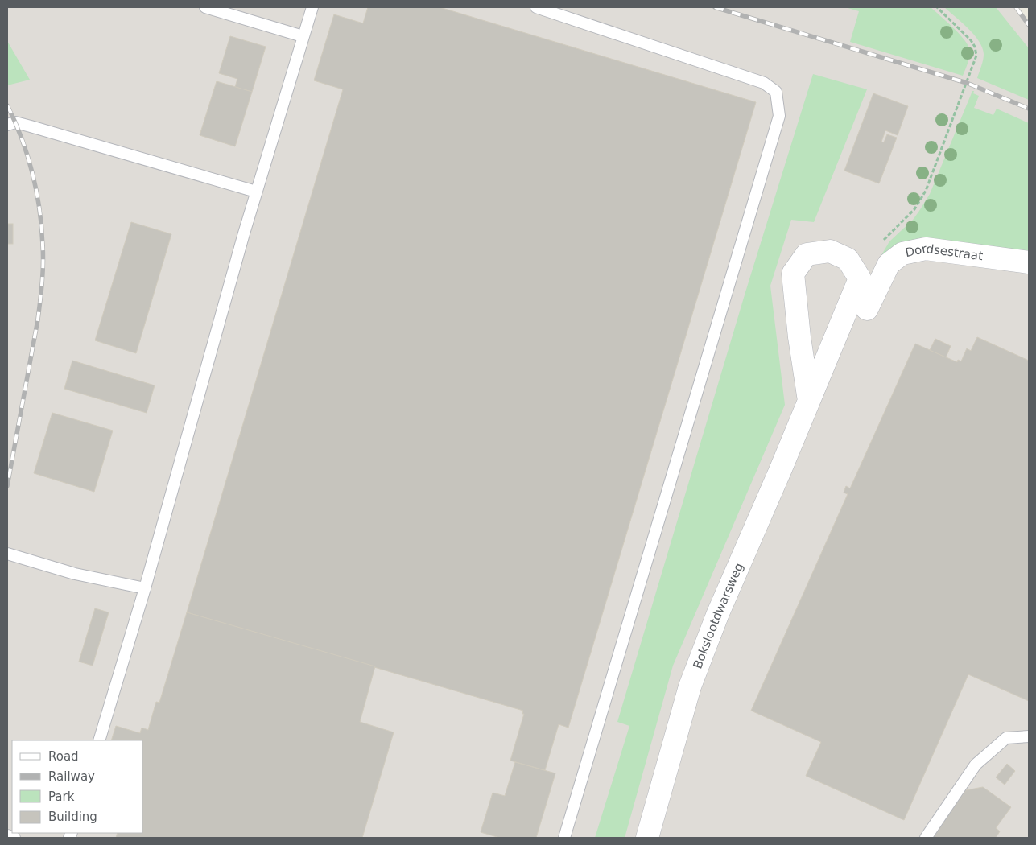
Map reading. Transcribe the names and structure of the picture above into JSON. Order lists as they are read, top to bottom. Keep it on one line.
{"streets":{"street":["Dordsestraat","Bokslootdwarsweg"]},"legend":["Road","Railway","Park","Building"]}
